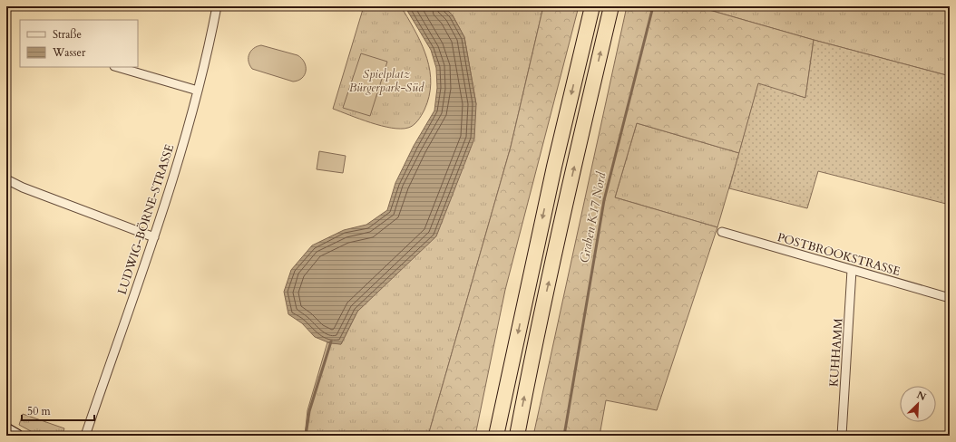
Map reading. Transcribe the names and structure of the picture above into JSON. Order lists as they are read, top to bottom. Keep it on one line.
{"streets":{"street":["LUDWIG-BÖRNE-STRASSE","POSTBROOKSTRASSE","KUHHAMM"]},"crossings":[["POSTBROOKSTRASSE","KUHHAMM"]],"water":["Graben K17 Nord"],"parks":["Spielplatz Bürgerpark-Süd"],"legend":["Straße","Wasser"],"scale_bar":"50 m","north":"top right"}
